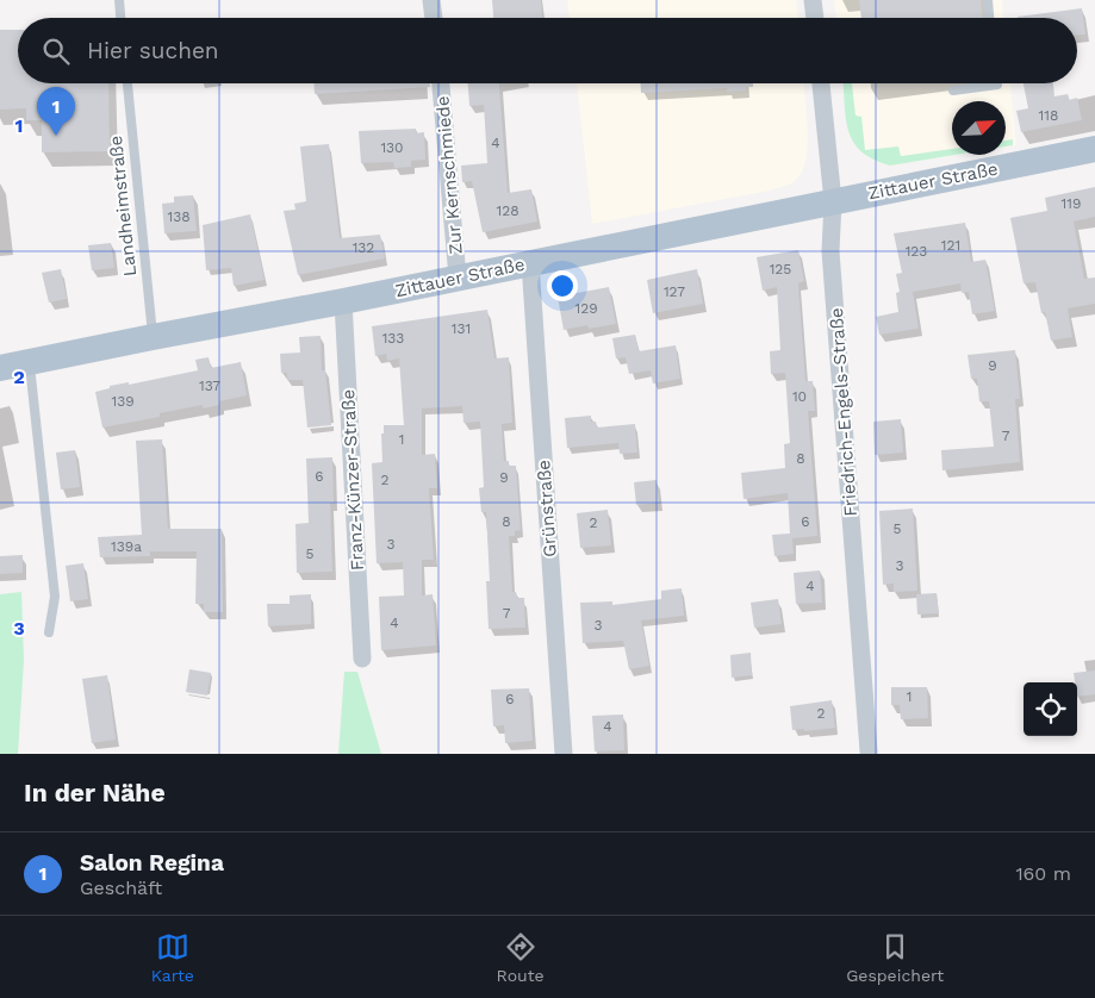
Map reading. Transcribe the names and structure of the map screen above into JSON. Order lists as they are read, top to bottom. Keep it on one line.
{"streets":{"main road":["Zittauer Straße"],"street":["Zur Kernschmiede","Friedrich-Engels-Straße","Franz-Künzer-Straße","Grünstraße"],"lane":["Landheimstraße"]},"crossings":[["Zur Kernschmiede","Zittauer Straße"],["Zittauer Straße","Landheimstraße"],["Zittauer Straße","Friedrich-Engels-Straße"],["Zittauer Straße","Franz-Künzer-Straße"],["Zittauer Straße","Grünstraße"]],"house_numbers":["118","4","130","119","128","138","121","132","123","125","127","129","131","133","9","137","10","139","7","1","8","6","9","2","8","6","2","5","3","139a","5","3","4","7","4","3","1","6","2","4"],"north":"top right","page":{"search":"Hier suchen","pins":"1","heading":"In der Nähe","list":[{"mark":"1","name":"Salon Regina","note":"Geschäft","value":"160 m"}],"nav":["Karte","Route","Gespeichert"]},"grid":{"rows":["1","2","3"]}}
